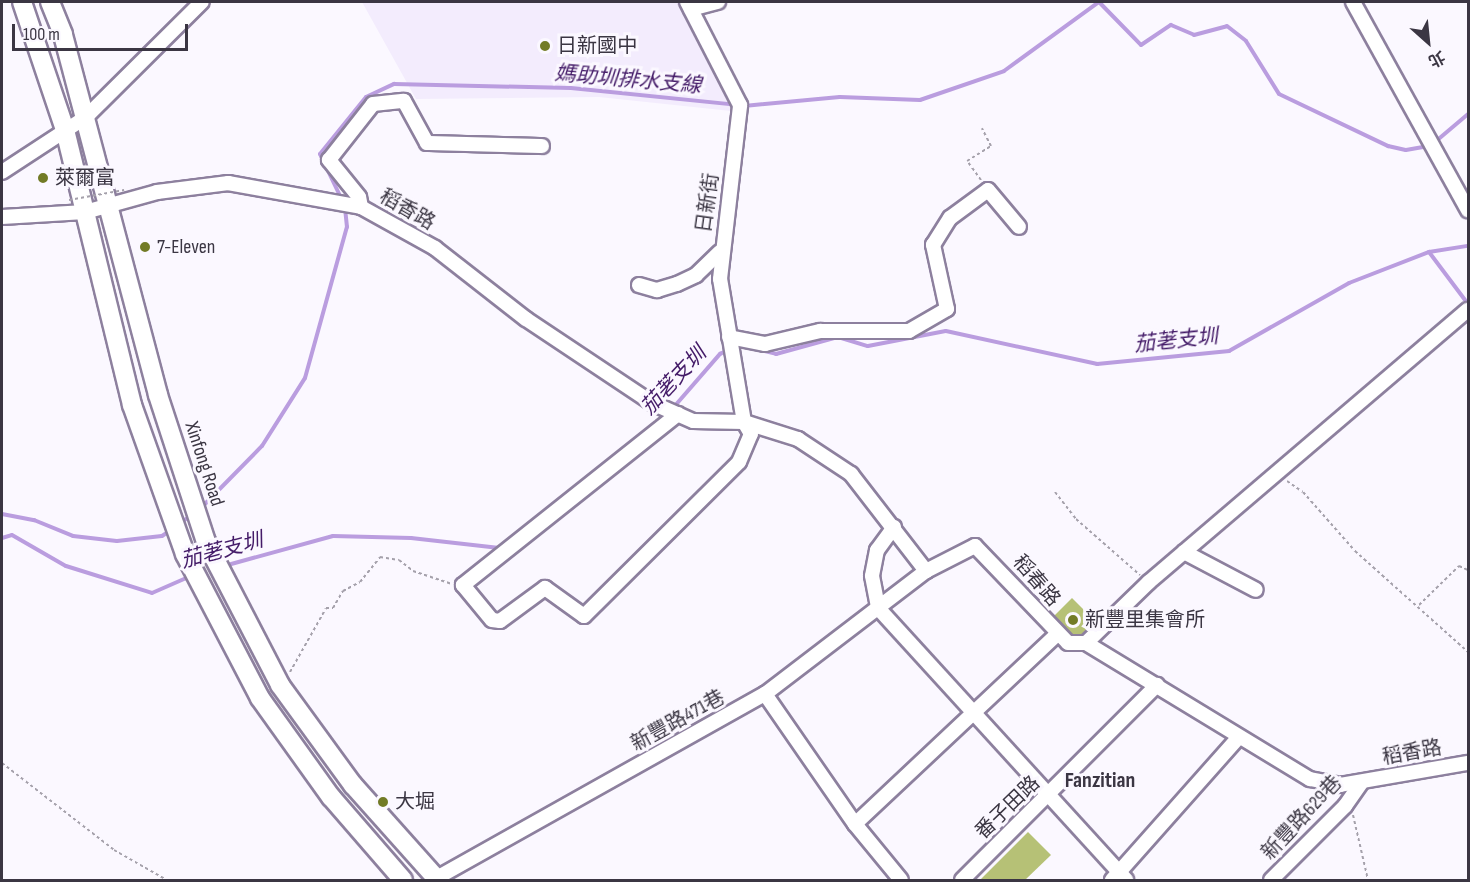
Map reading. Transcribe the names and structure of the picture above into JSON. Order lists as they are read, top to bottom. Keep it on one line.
{"streets":{"main road":["Xinfong Road"],"street":["日新街","稻香路","稻春路","新豐路471巷","番子田路","新豐路629巷"]},"crossings":[["日新街","稻香路"],["稻香路","Xinfong Road"],["稻香路","稻春路"],["稻香路","新豐路629巷"],["Xinfong Road","新豐路471巷"],["稻春路","新豐路471巷"],["稻春路","番子田路"],["稻春路","新豐路629巷"]],"districts":["Fanzitian"],"water":["媽助圳排水支線","茄荖支圳"],"places":["日新國中","萊爾富","7-Eleven","新豐里集會所","大堀"],"scale_bar":"100 m","north":"bottom right"}
